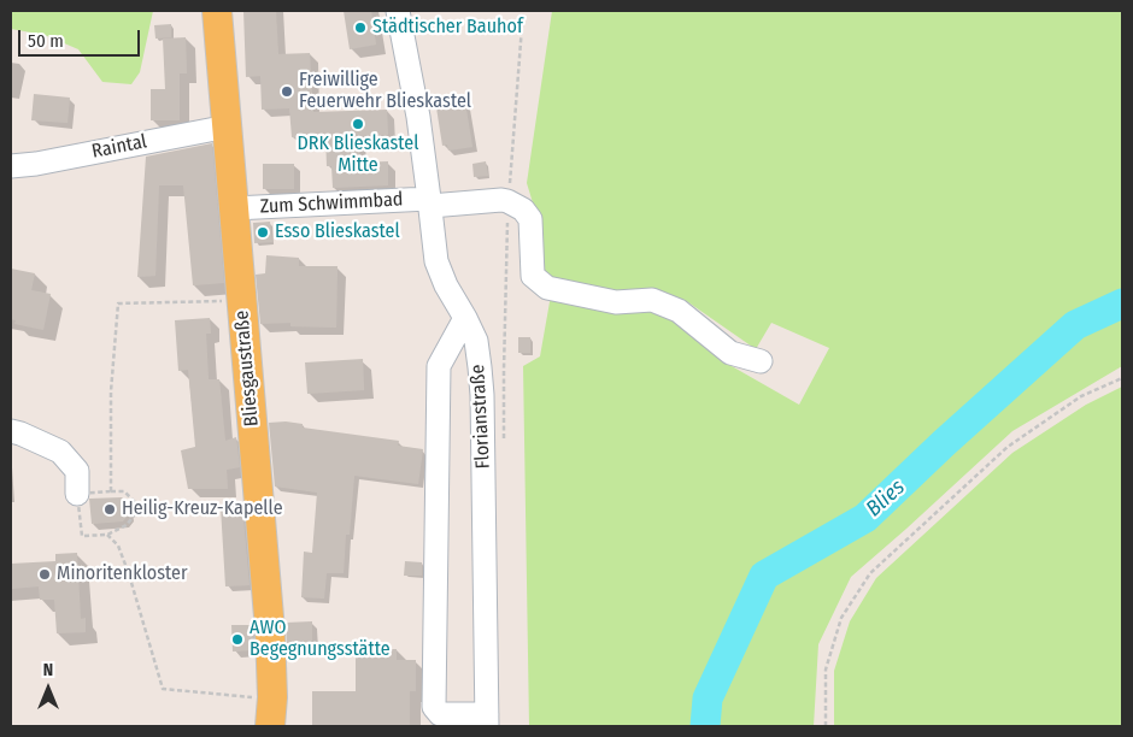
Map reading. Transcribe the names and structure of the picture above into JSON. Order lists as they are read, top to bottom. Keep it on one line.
{"streets":{"main road":["Bliesgaustraße"],"street":["Raintal","Zum Schwimmbad","Florianstraße"]},"crossings":[["Raintal","Bliesgaustraße"],["Zum Schwimmbad","Bliesgaustraße"],["Zum Schwimmbad","Florianstraße"]],"water":["Blies"],"places":["Städtischer Bauhof","Freiwillige Feuerwehr Blieskastel","DRK Blieskastel Mitte","Esso Blieskastel","Heilig-Kreuz-Kapelle","Minoritenkloster","AWO Begegnungsstätte"],"scale_bar":"50 m","north":"top"}
